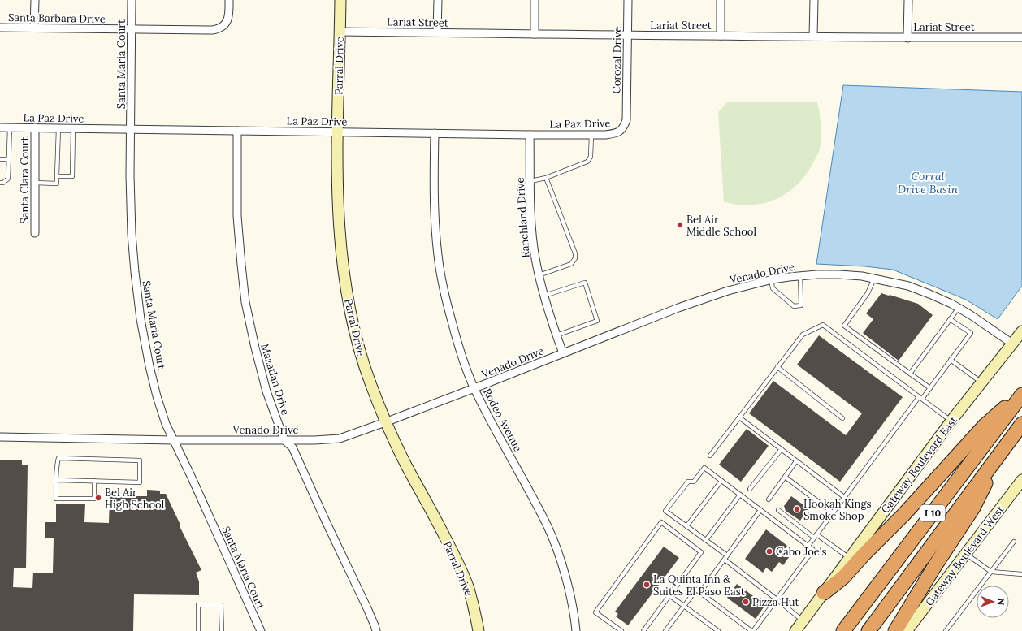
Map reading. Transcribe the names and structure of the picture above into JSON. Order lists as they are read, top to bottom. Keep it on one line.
{"streets":{"highway":["I 10"],"street":["Santa Barbara Drive","Lariat Street","Corozal Drive","Santa Maria Court","Parral Drive","La Paz Drive","Santa Clara Court","Ranchland Drive","Venado Drive","Mazatlan Drive","Rodeo Avenue","Gateway Boulevard East","Gateway Boulevard West"]},"crossings":[["Santa Barbara Drive","Santa Maria Court"],["Lariat Street","Corozal Drive"],["Lariat Street","Parral Drive"],["Corozal Drive","La Paz Drive"],["Santa Maria Court","La Paz Drive"],["Santa Maria Court","Venado Drive"],["Parral Drive","La Paz Drive"],["Parral Drive","Venado Drive"],["La Paz Drive","Santa Clara Court"],["La Paz Drive","Ranchland Drive"],["La Paz Drive","Mazatlan Drive"],["La Paz Drive","Rodeo Avenue"],["Ranchland Drive","Venado Drive"],["Venado Drive","Mazatlan Drive"],["Venado Drive","Rodeo Avenue"],["Venado Drive","Gateway Boulevard East"]],"water":["Corral Drive Basin"],"places":["Bel Air Middle School","Bel Air High School","Hookah Kings Smoke Shop","Cabo Joe's","La Quinta Inn & Suites El Paso East","Pizza Hut"],"north":"right"}
